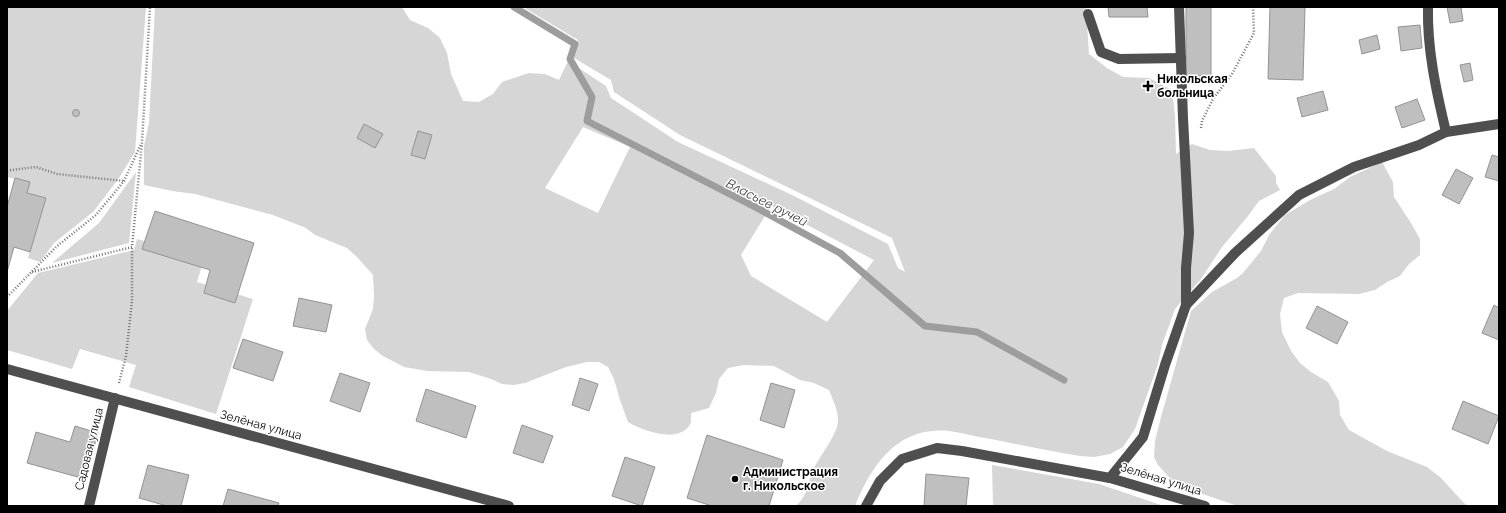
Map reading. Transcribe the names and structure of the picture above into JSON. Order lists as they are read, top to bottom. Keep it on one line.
{"streets":{"street":["Зелёная улица","Садовая улица"]},"crossings":[["Зелёная улица","Садовая улица"]],"water":["Власьев ручей"],"places":{"health":["Никольская больница"],"other":["Администрация г. Никольское"]}}
